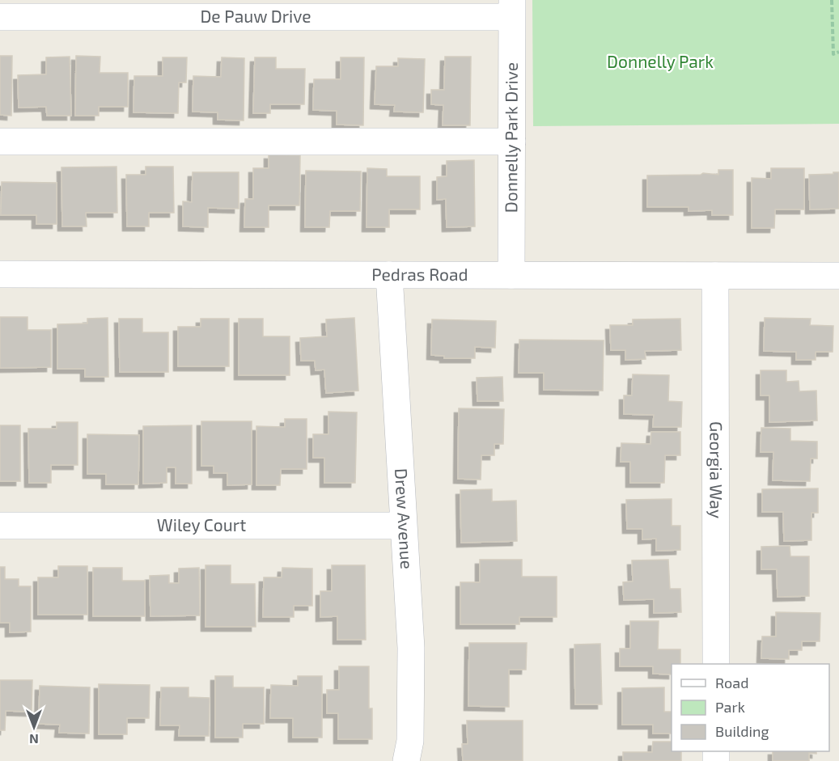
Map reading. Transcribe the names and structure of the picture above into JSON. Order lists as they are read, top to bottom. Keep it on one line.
{"streets":{"street":["De Pauw Drive","Donnelly Park Drive","Pedras Road","Georgia Way","Drew Avenue","Wiley Court"]},"crossings":[["De Pauw Drive","Donnelly Park Drive"],["Donnelly Park Drive","Pedras Road"],["Pedras Road","Georgia Way"],["Pedras Road","Drew Avenue"],["Drew Avenue","Wiley Court"]],"parks":["Donnelly Park"],"legend":["Road","Park","Building"],"north":"bottom"}
